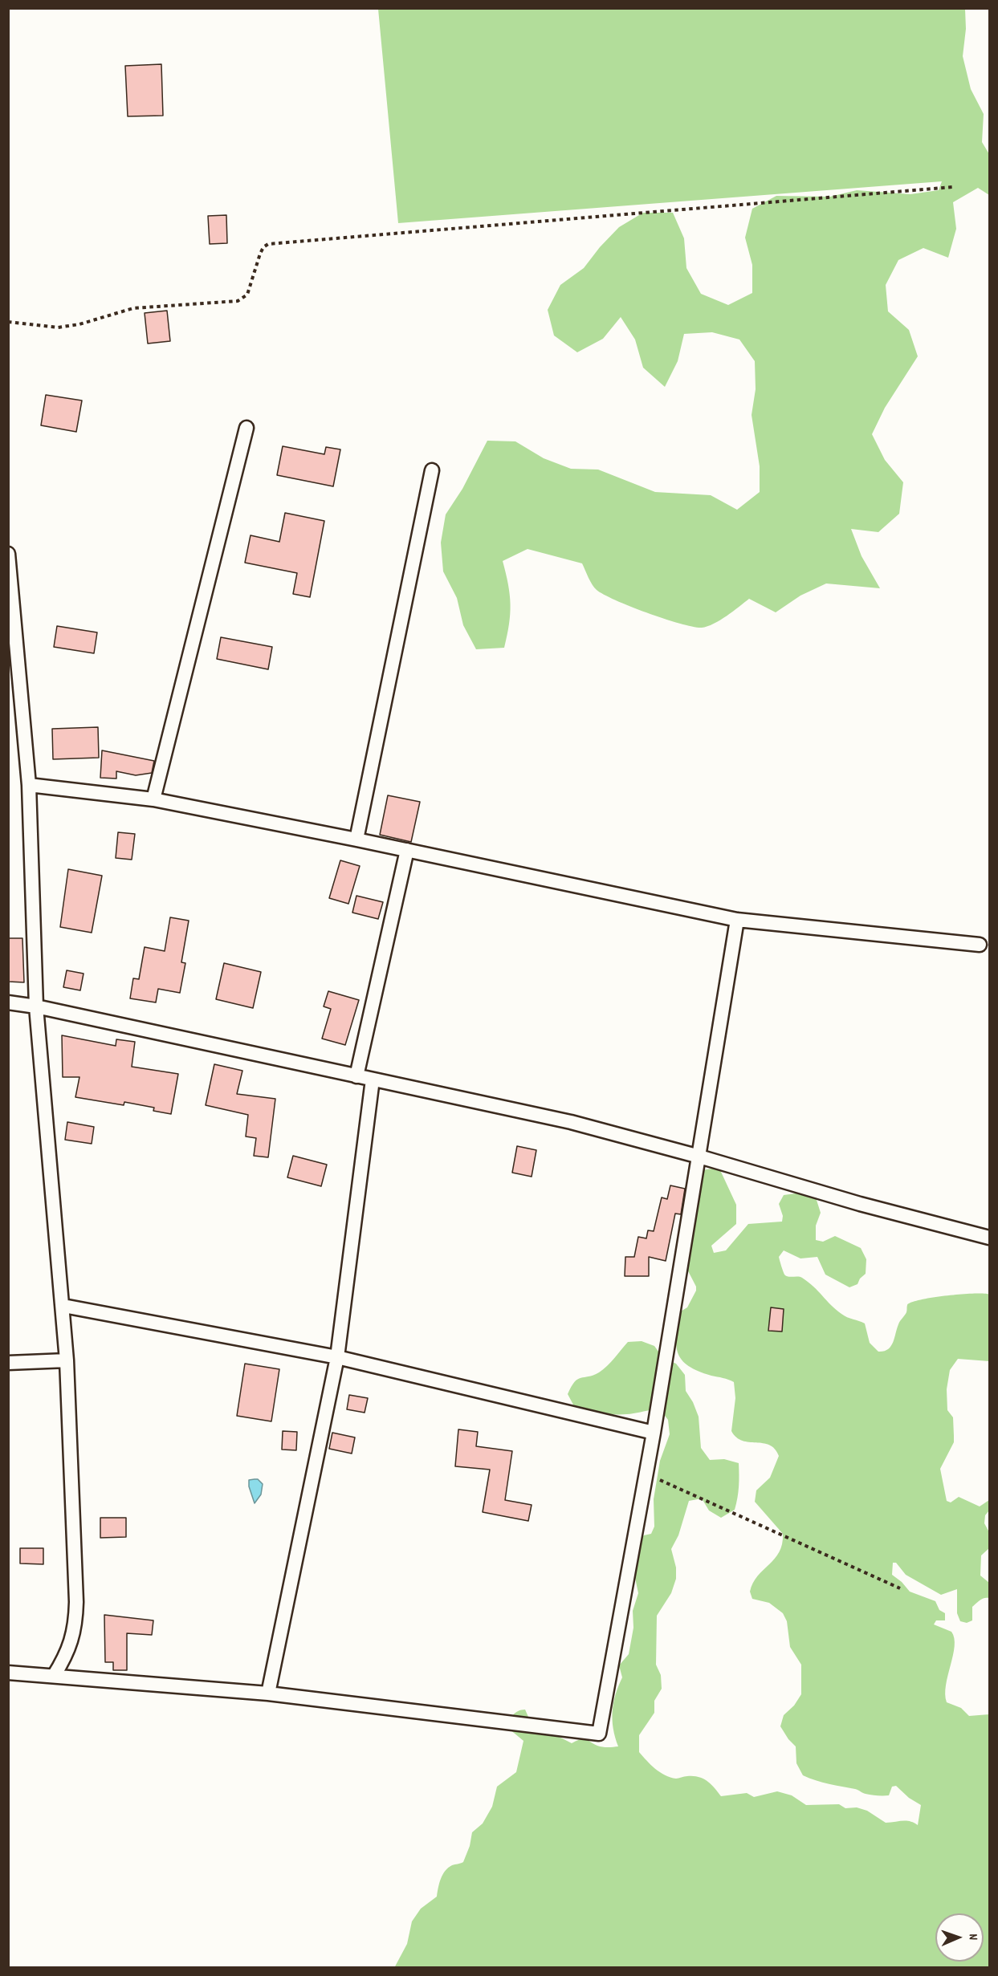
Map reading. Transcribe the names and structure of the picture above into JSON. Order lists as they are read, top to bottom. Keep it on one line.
{"north":"right"}
